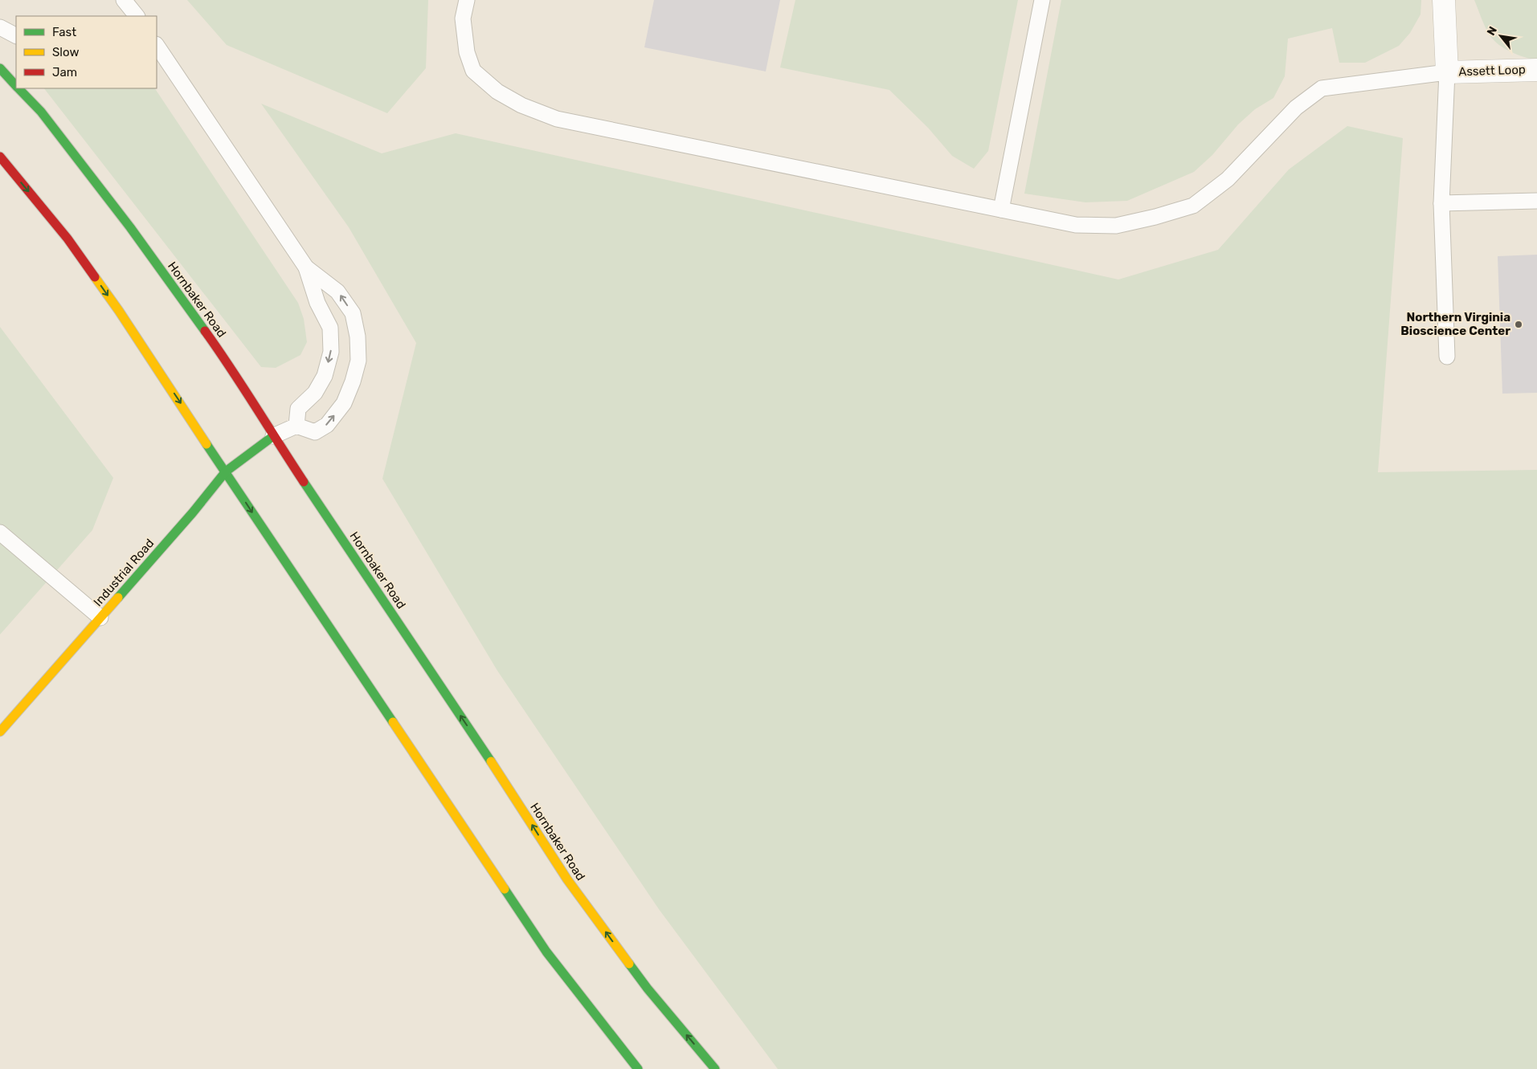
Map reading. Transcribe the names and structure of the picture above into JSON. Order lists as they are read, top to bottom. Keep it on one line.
{"streets":{"main road":["Hornbaker Road","Industrial Road"],"street":["Assett Loop"]},"crossings":[["Hornbaker Road","Industrial Road"]],"places":["Northern Virginia Bioscience Center"],"legend":["Fast","Slow","Jam"],"north":"top left"}
